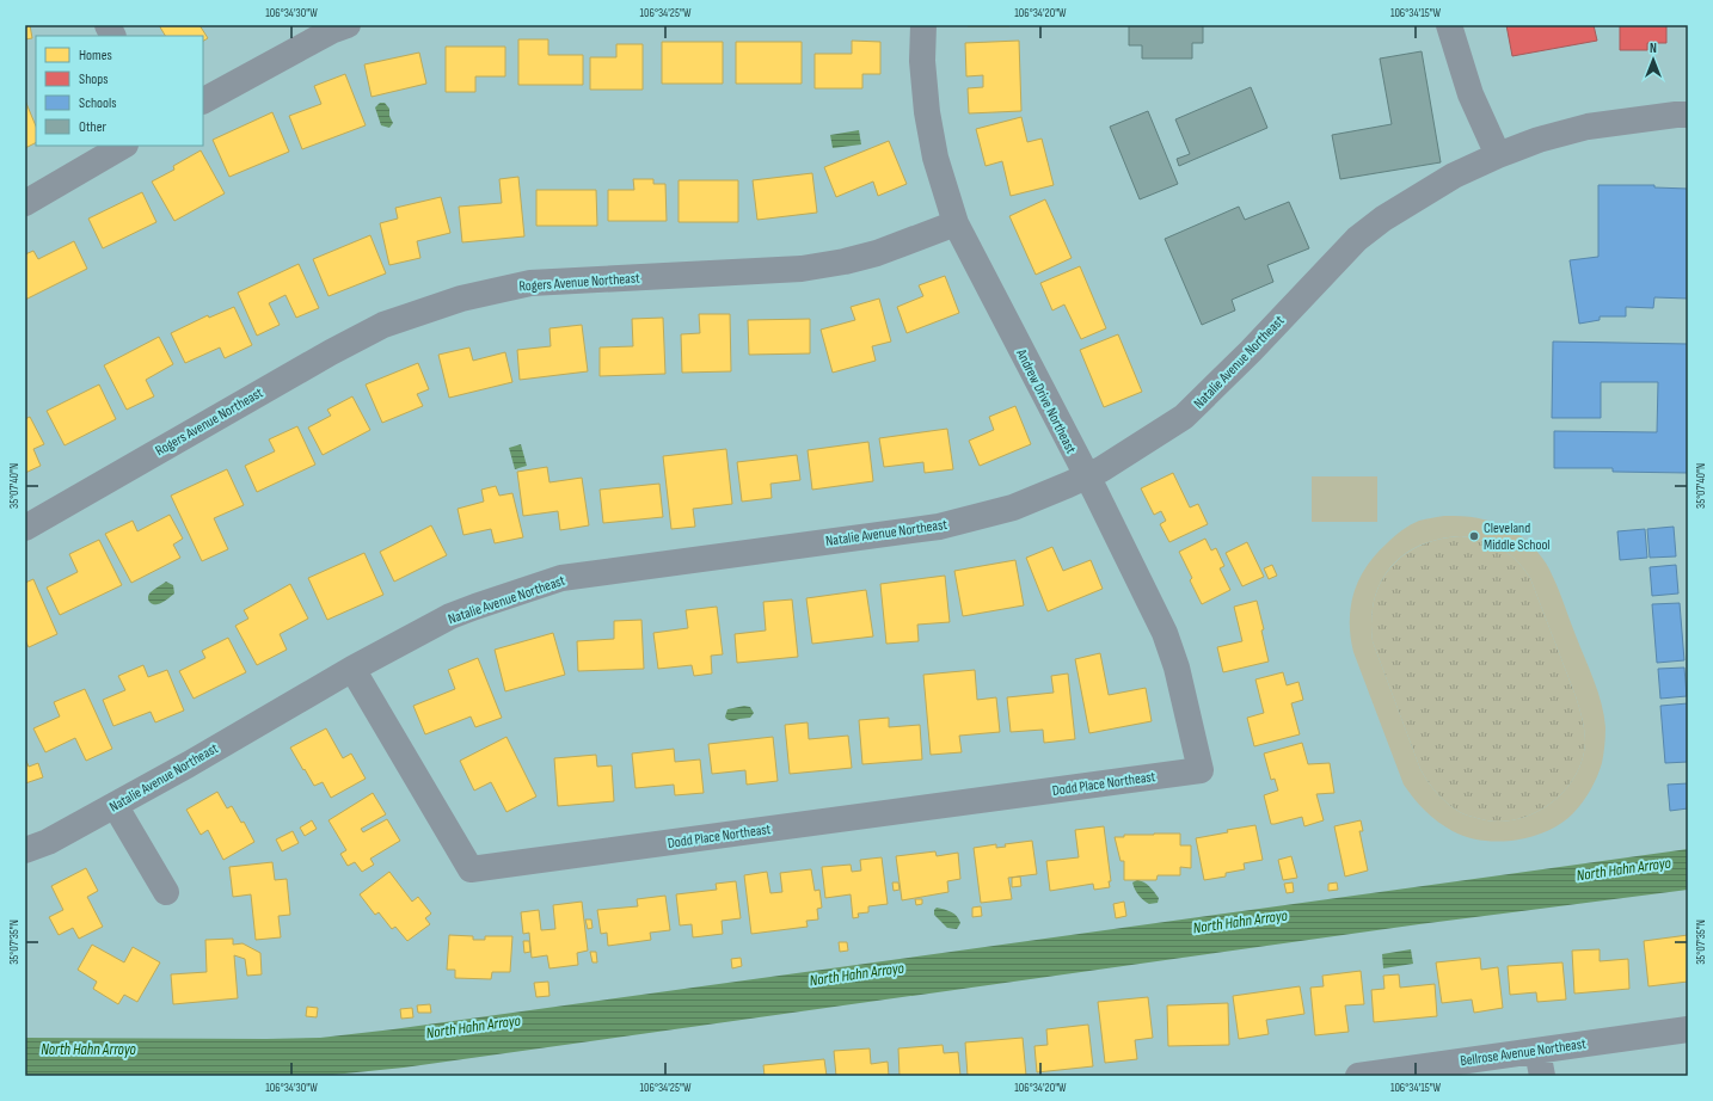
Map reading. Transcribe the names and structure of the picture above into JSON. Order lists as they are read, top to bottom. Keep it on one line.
{"streets":{"street":["Rogers Avenue Northeast","Natalie Avenue Northeast","Andrew Drive Northeast","Dodd Place Northeast","Bellrose Avenue Northeast"]},"crossings":[["Rogers Avenue Northeast","Andrew Drive Northeast"],["Natalie Avenue Northeast","Andrew Drive Northeast"],["Natalie Avenue Northeast","Dodd Place Northeast"],["Andrew Drive Northeast","Dodd Place Northeast"]],"water":["North Hahn Arroyo"],"places":["Cleveland Middle School"],"legend":["Homes","Shops","Schools","Other"],"north":"top","coordinates":["106°34'30\"W","106°34'25\"W","106°34'20\"W","106°34'15\"W","35°07'40\"N","35°07'35\"N"]}
